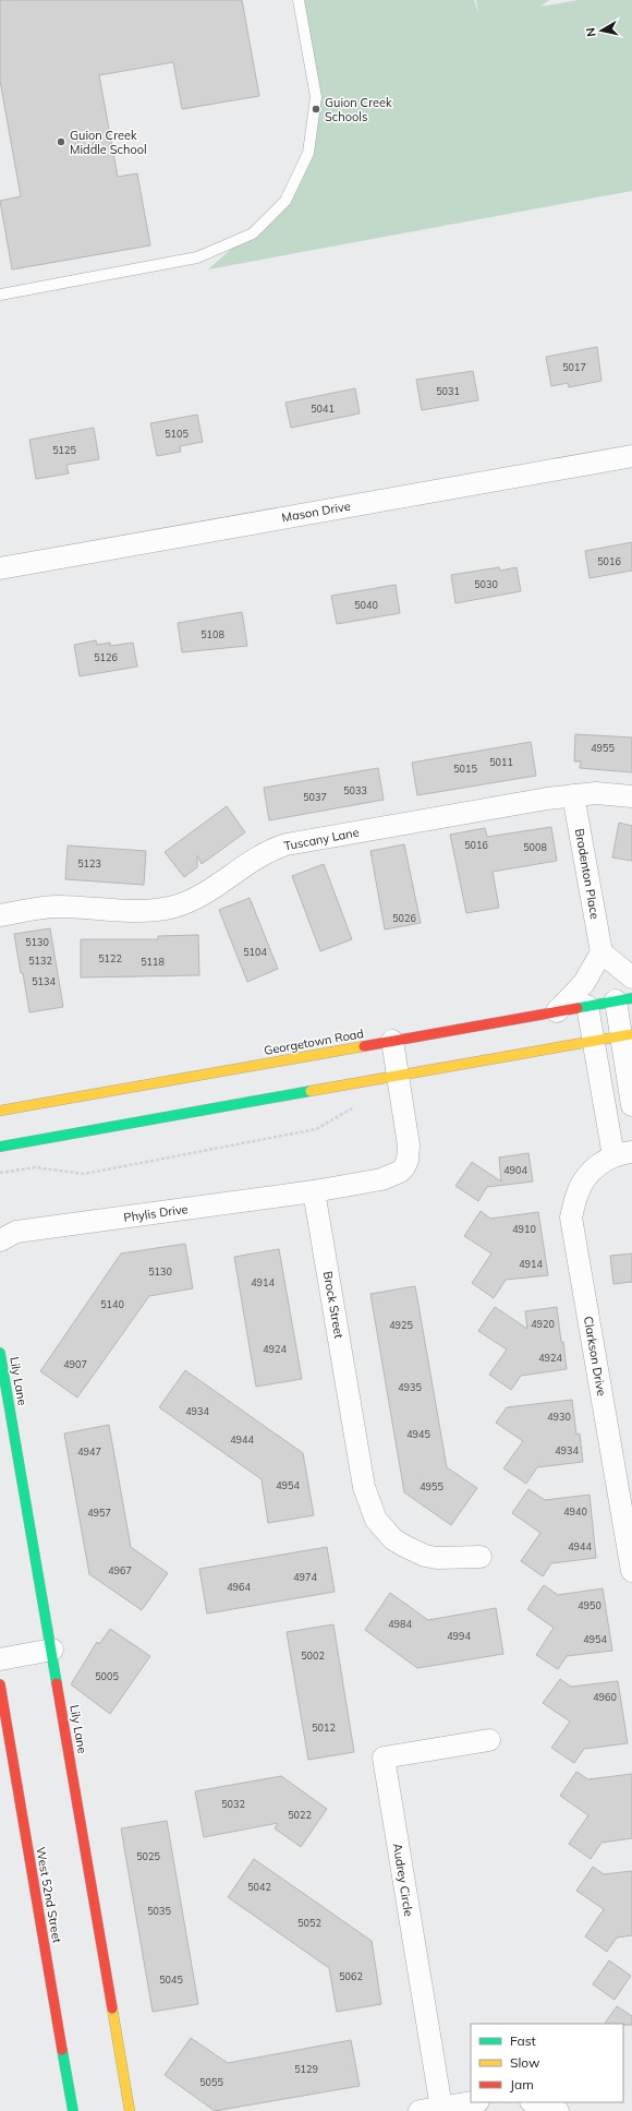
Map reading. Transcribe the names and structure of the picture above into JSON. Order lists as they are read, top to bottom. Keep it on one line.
{"streets":{"main road":["Georgetown Road","Lily Lane","West 52nd Street"],"street":["Mason Drive","Tuscany Lane","Bradenton Place","Phylis Drive","Brock Street","Clarkson Drive","Audrey Circle"]},"crossings":[["Tuscany Lane","Bradenton Place"],["Georgetown Road","Clarkson Drive"],["Phylis Drive","Brock Street"]],"places":["Guion Creek Schools","Guion Creek Middle School"],"house_numbers":["5017","5031","5041","5105","5125","5016","5030","5040","5108","5126","4955","5011","5015","5033","5037","5016","5008","5123","5026","5130","5104","5122","5132","5118","5134","4904","4910","4914","5130","4914","5140","4920","4925","4924","4924","4907","4935","4934","4930","4945","4944","4934","4947","4954","4955","4940","4957","4944","4967","4974","4964","4950","4984","4994","4954","5002","5005","4960","5012","5032","5022","5025","5042","5035","5052","5062","5045","5129","5055"],"legend":["Fast","Slow","Jam"],"north":"left"}
